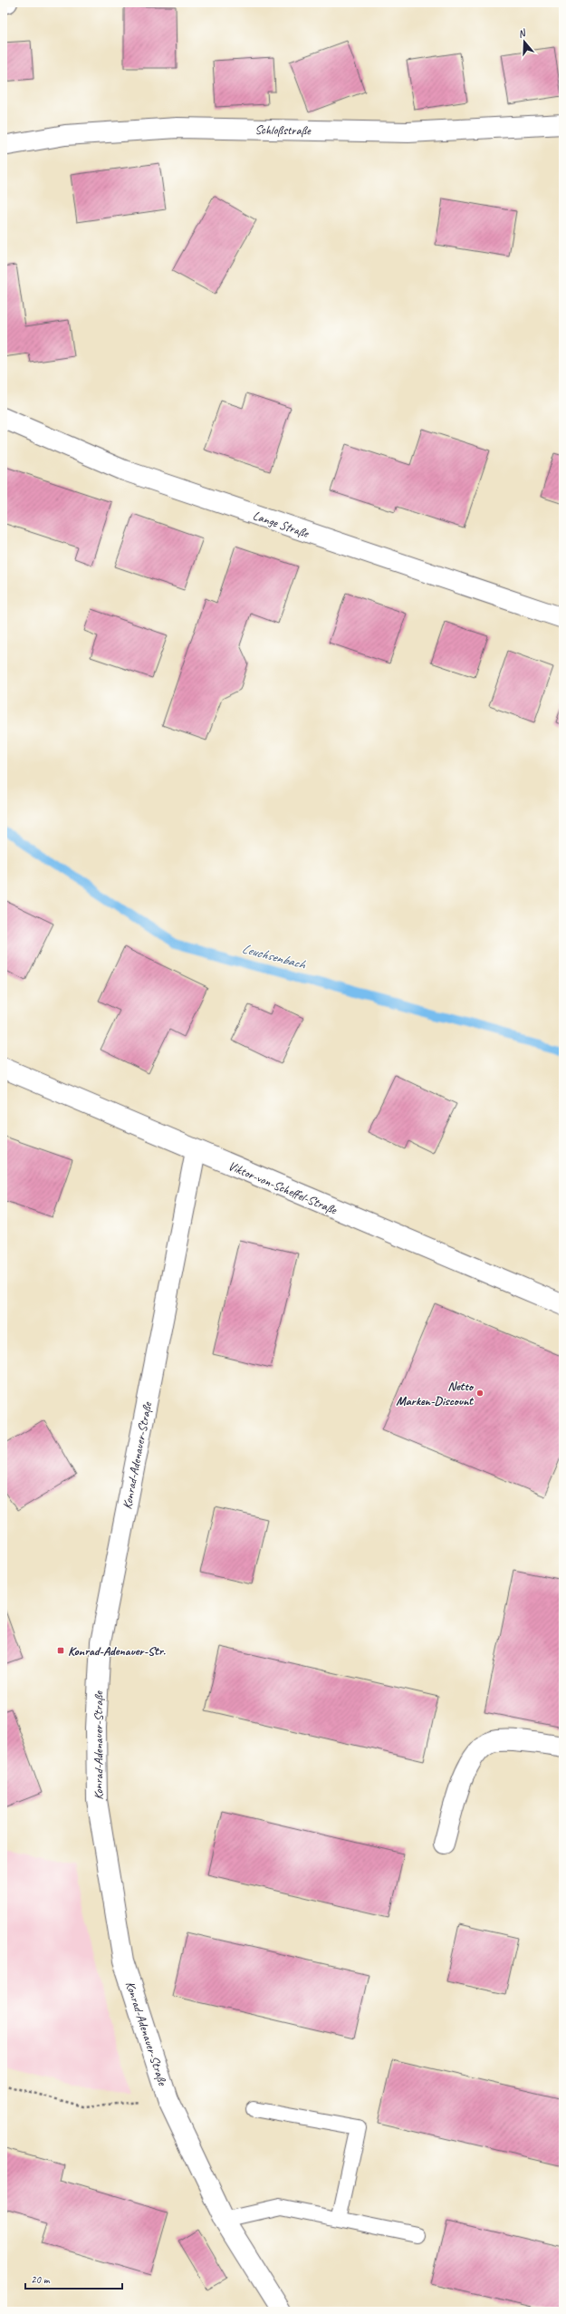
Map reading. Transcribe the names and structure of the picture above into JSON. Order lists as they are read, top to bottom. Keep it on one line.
{"streets":{"street":["Schloßstraße","Lange Straße","Viktor-von-Scheffel-Straße","Konrad-Adenauer-Straße"]},"crossings":[["Viktor-von-Scheffel-Straße","Konrad-Adenauer-Straße"]],"water":["Leuchsenbach"],"places":{"other":["Netto Marken-Discount"],"transit":["Konrad-Adenauer-Str."]},"scale_bar":"20 m","north":"top"}
